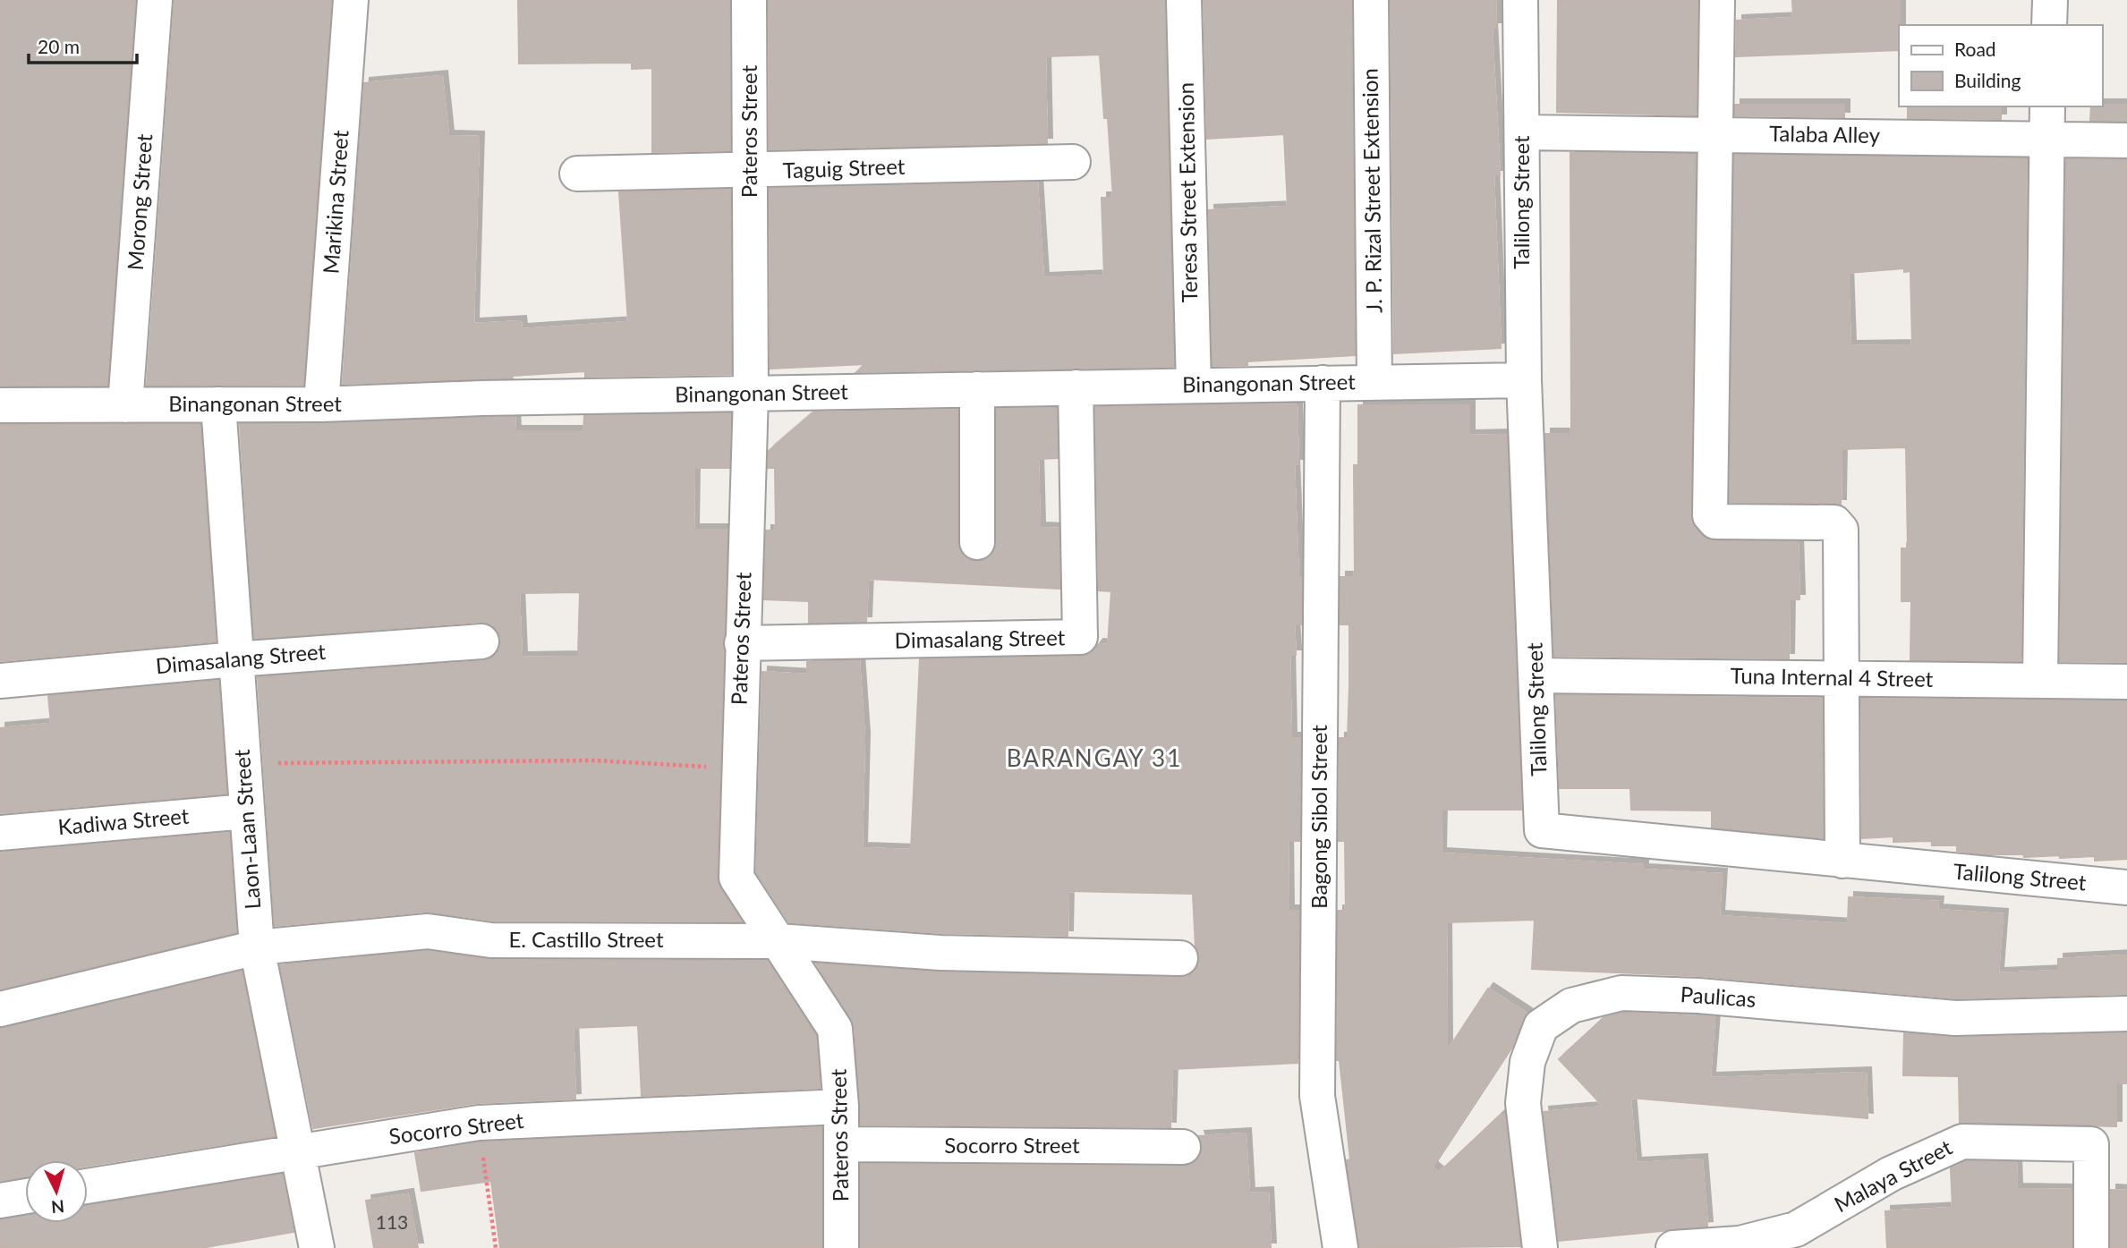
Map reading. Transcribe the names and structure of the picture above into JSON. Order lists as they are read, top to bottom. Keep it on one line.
{"streets":{"street":["Pateros Street","Talaba Alley","Taguig Street","J. P. Rizal Street Extension","Teresa Street Extension","Morong Street","Marikina Street","Talilong Street","Binangonan Street","Dimasalang Street","Tuna Internal 4 Street","Bagong Sibol Street","Kadiwa Street","Laon-Laan Street","E. Castillo Street","Paulicas","Socorro Street","Malaya Street"]},"crossings":[["Pateros Street","Taguig Street"],["Pateros Street","Binangonan Street"],["Pateros Street","Dimasalang Street"],["Pateros Street","E. Castillo Street"],["Pateros Street","Socorro Street"],["Talaba Alley","Talilong Street"],["J. P. Rizal Street Extension","Binangonan Street"],["Teresa Street Extension","Binangonan Street"],["Morong Street","Binangonan Street"],["Marikina Street","Binangonan Street"],["Talilong Street","Binangonan Street"],["Talilong Street","Tuna Internal 4 Street"],["Binangonan Street","Dimasalang Street"],["Binangonan Street","Bagong Sibol Street"],["Binangonan Street","Laon-Laan Street"],["Dimasalang Street","Laon-Laan Street"],["Kadiwa Street","Laon-Laan Street"],["Laon-Laan Street","E. Castillo Street"],["Laon-Laan Street","Socorro Street"]],"districts":["BARANGAY 31"],"house_numbers":["113"],"legend":["Road","Building"],"scale_bar":"20 m","north":"bottom"}
